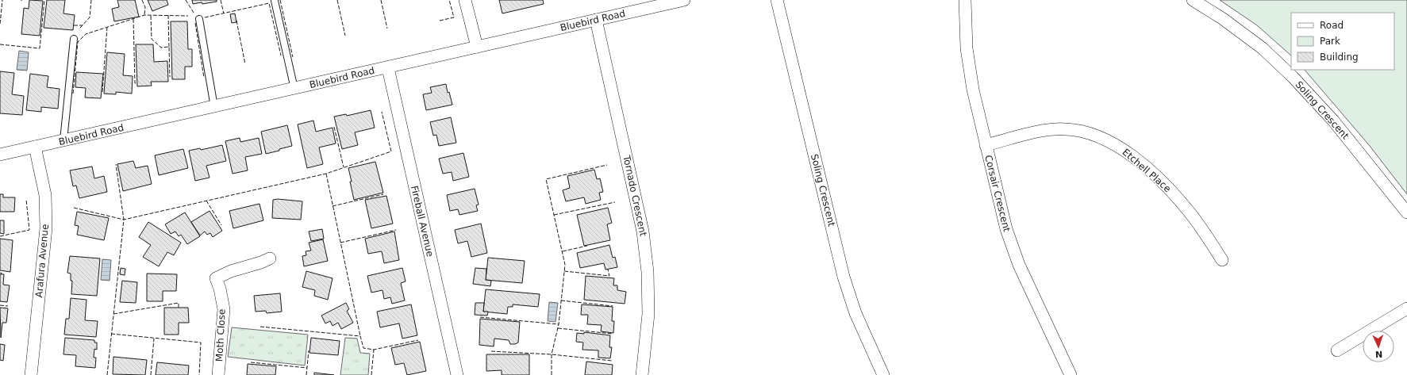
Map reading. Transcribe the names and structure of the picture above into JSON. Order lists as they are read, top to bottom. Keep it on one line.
{"streets":{"street":["Bluebird Road","Soling Crescent","Etchell Place","Corsair Crescent","Tornado Crescent","Fireball Avenue","Arafura Avenue","Moth Close"]},"crossings":[["Bluebird Road","Tornado Crescent"],["Bluebird Road","Fireball Avenue"],["Bluebird Road","Arafura Avenue"],["Etchell Place","Corsair Crescent"]],"legend":["Road","Park","Building"],"north":"bottom"}
